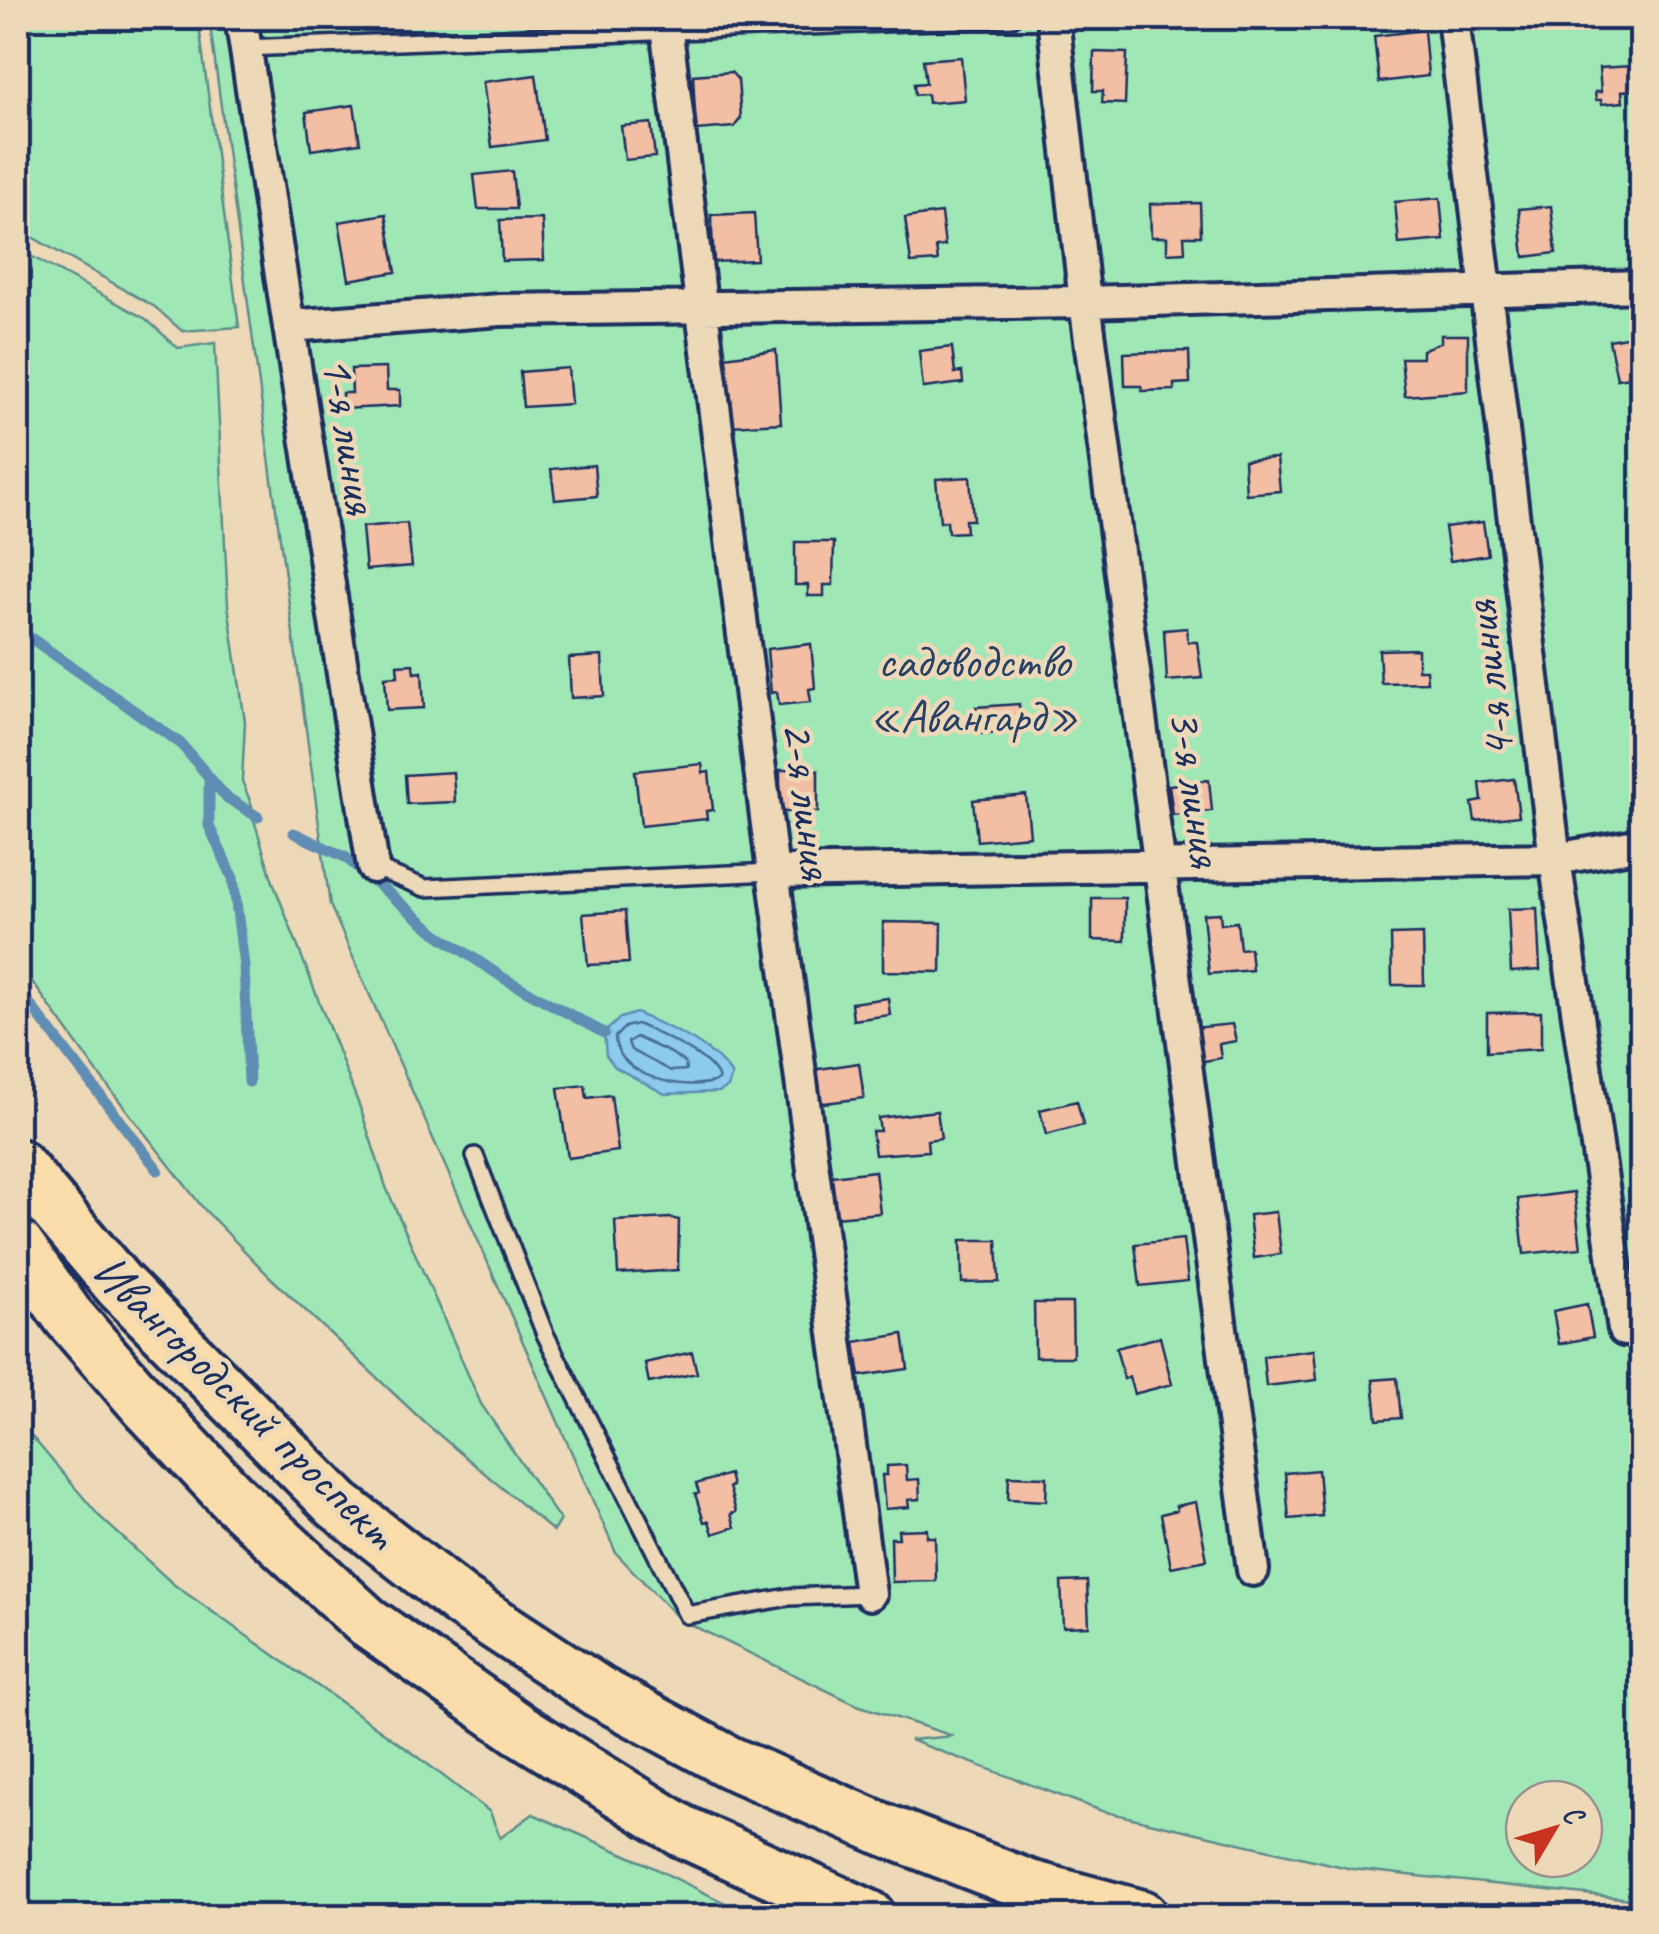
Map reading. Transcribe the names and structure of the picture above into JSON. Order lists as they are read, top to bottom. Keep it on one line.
{"streets":{"highway":["Ивангородский проспект"],"street":["1-я линия","4-я линия","3-я линия","2-я линия"]},"parks":["садоводство «Авангард»"],"north":"top right"}
